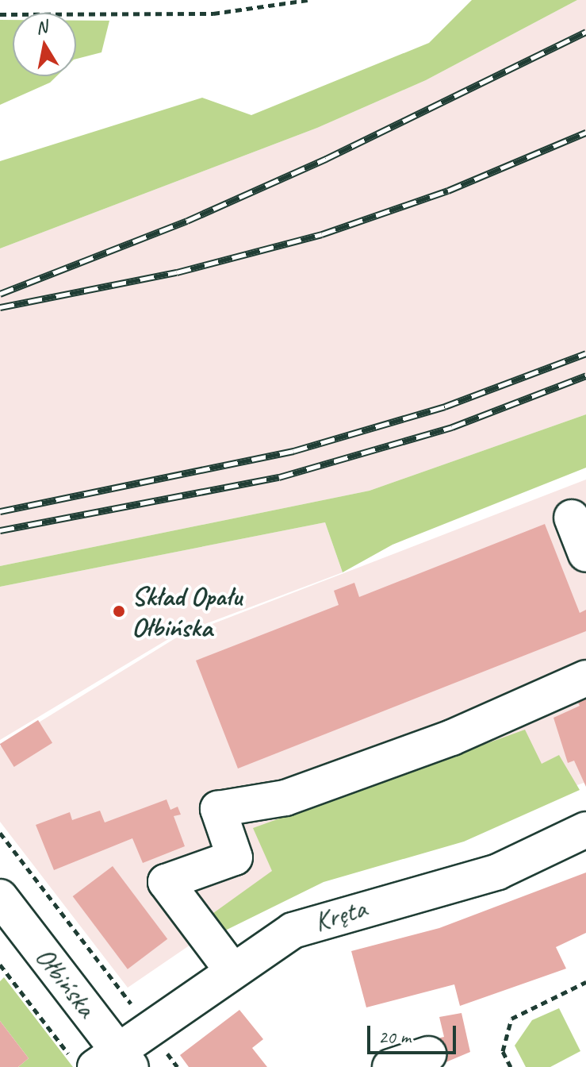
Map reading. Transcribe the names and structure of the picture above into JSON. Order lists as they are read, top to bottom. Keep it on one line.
{"streets":{"street":["Kręta","Ołbińska"]},"crossings":[["Kręta","Ołbińska"]],"places":["Skład Opału Ołbińska"],"scale_bar":"20 m","north":"top"}
